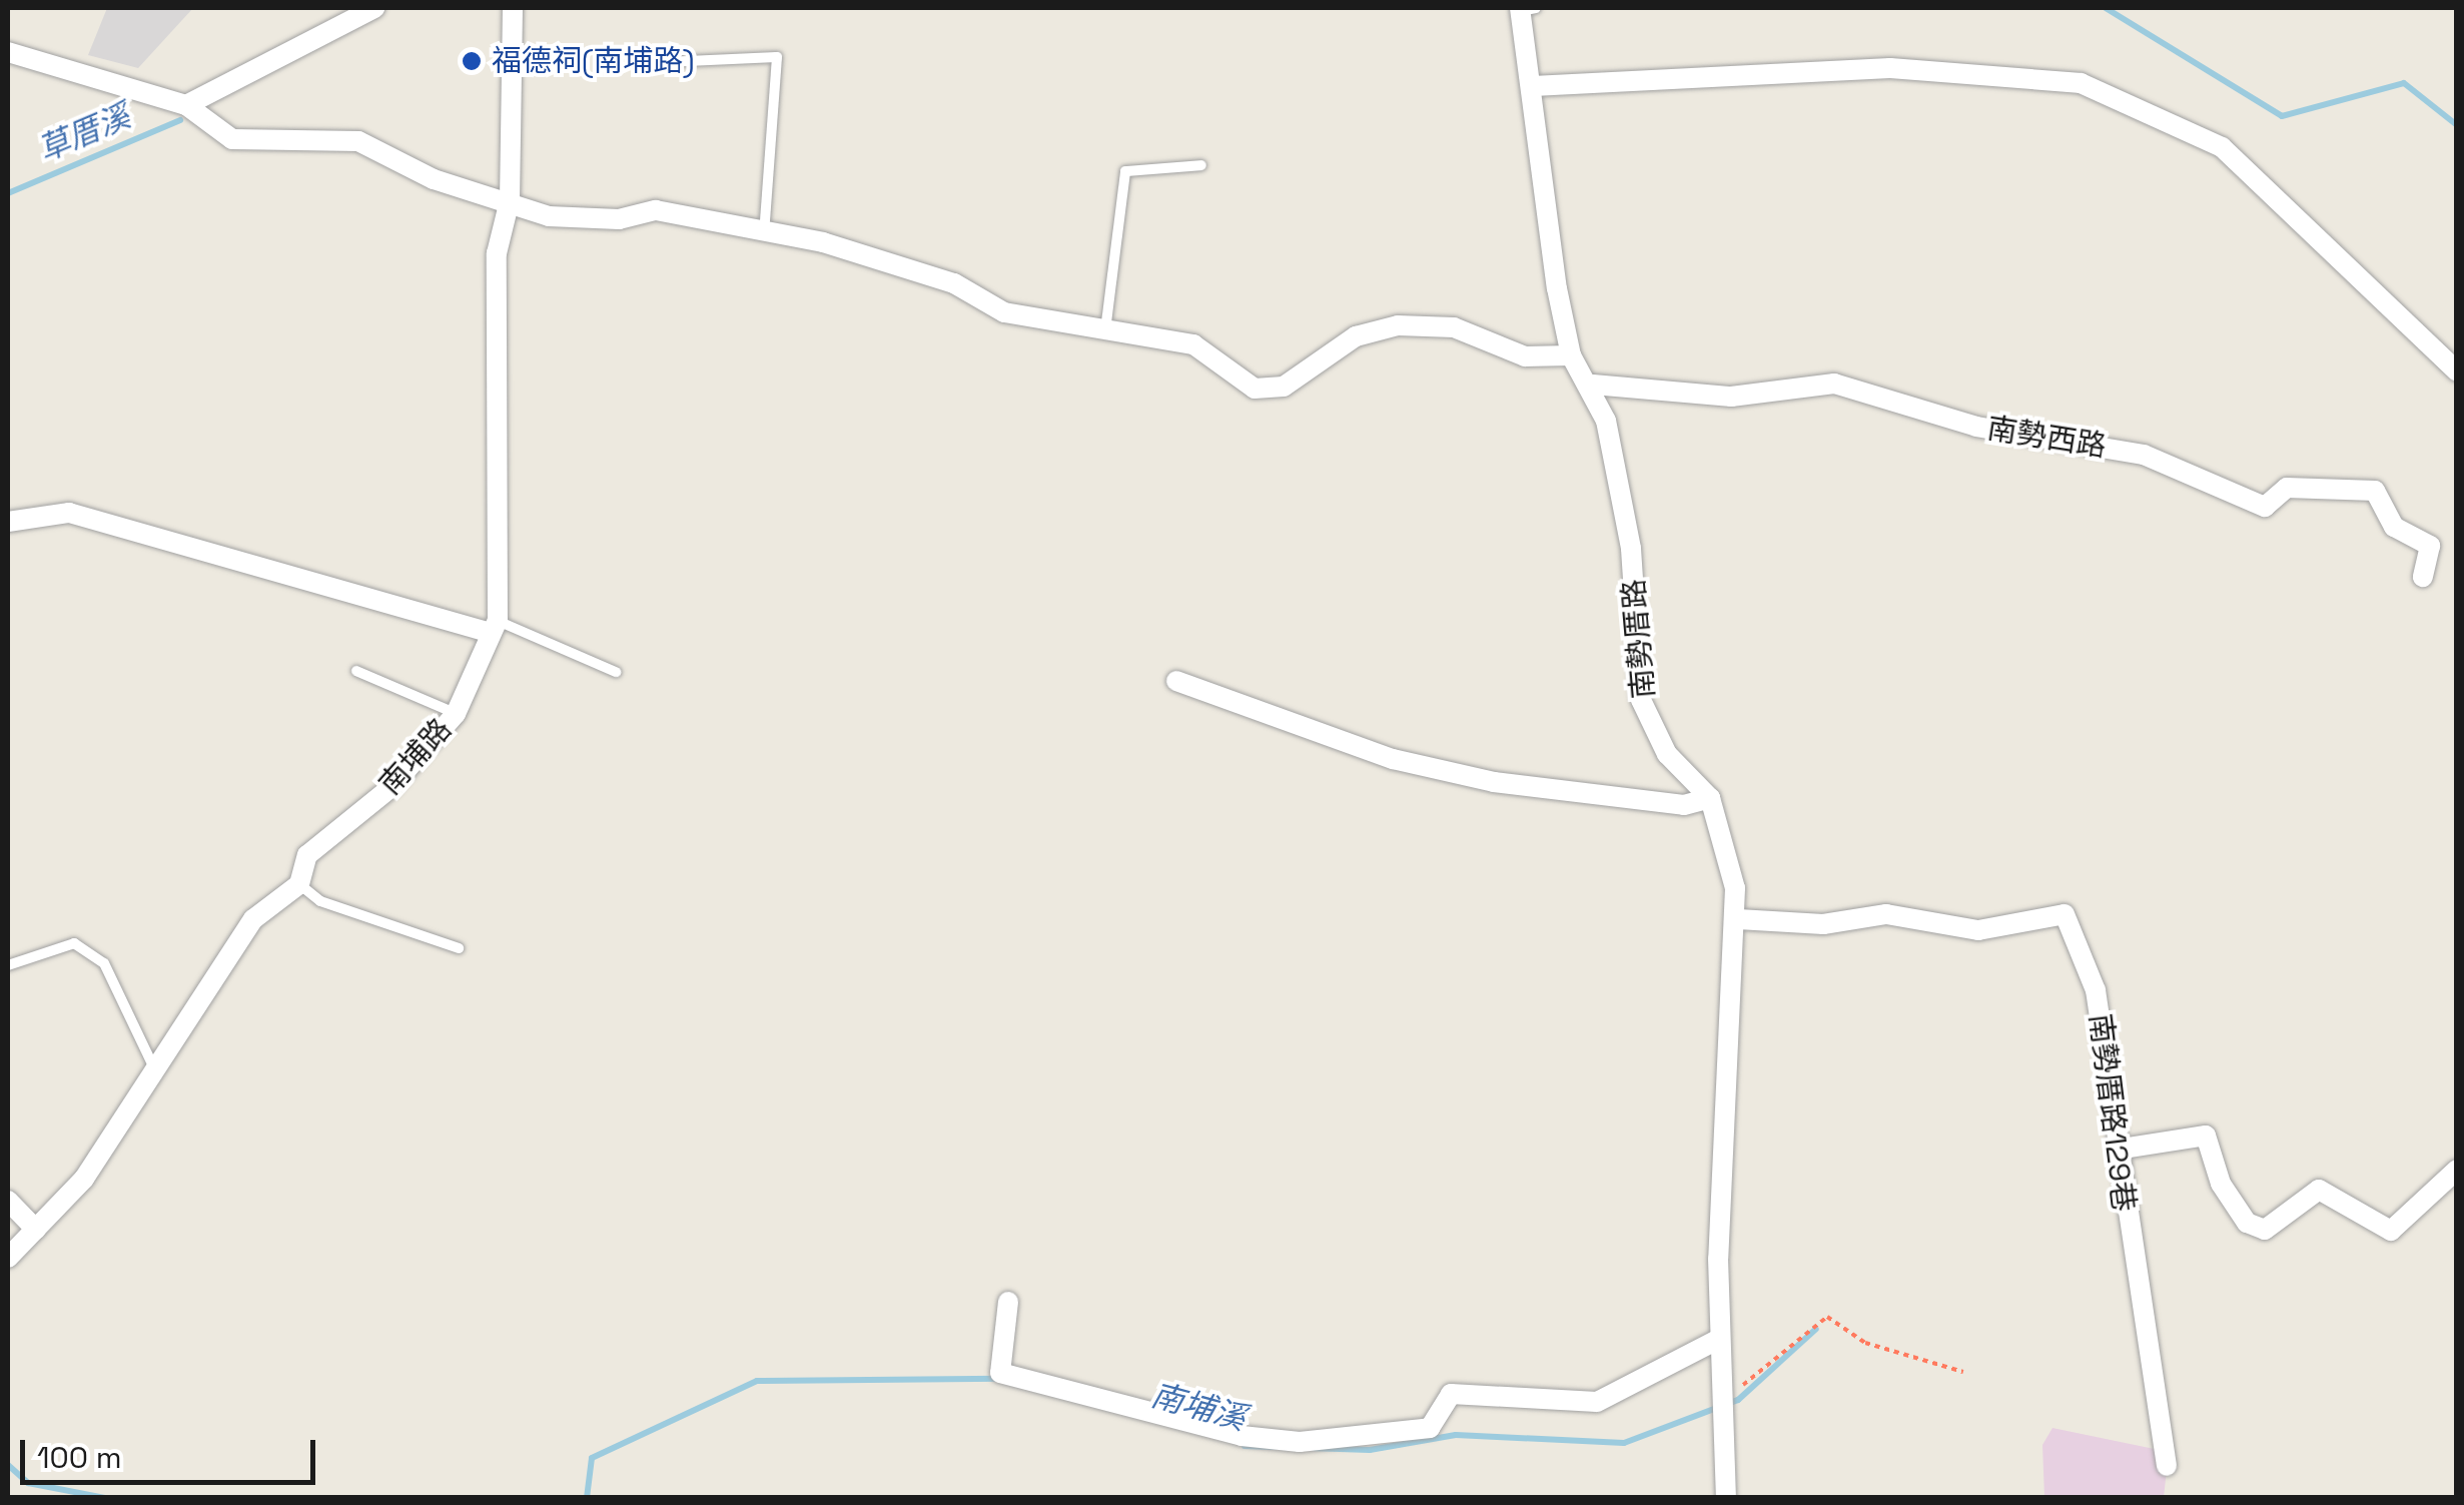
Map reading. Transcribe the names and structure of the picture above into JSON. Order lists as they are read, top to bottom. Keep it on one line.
{"streets":{"street":["南勢西路","南勢厝路","南埔路","南勢厝路129巷"]},"crossings":[["南勢西路","南勢厝路"],["南勢厝路","南勢厝路129巷"]],"water":["草厝溪","南埔溪"],"places":["福德祠(南埔路)"],"scale_bar":"100 m"}
